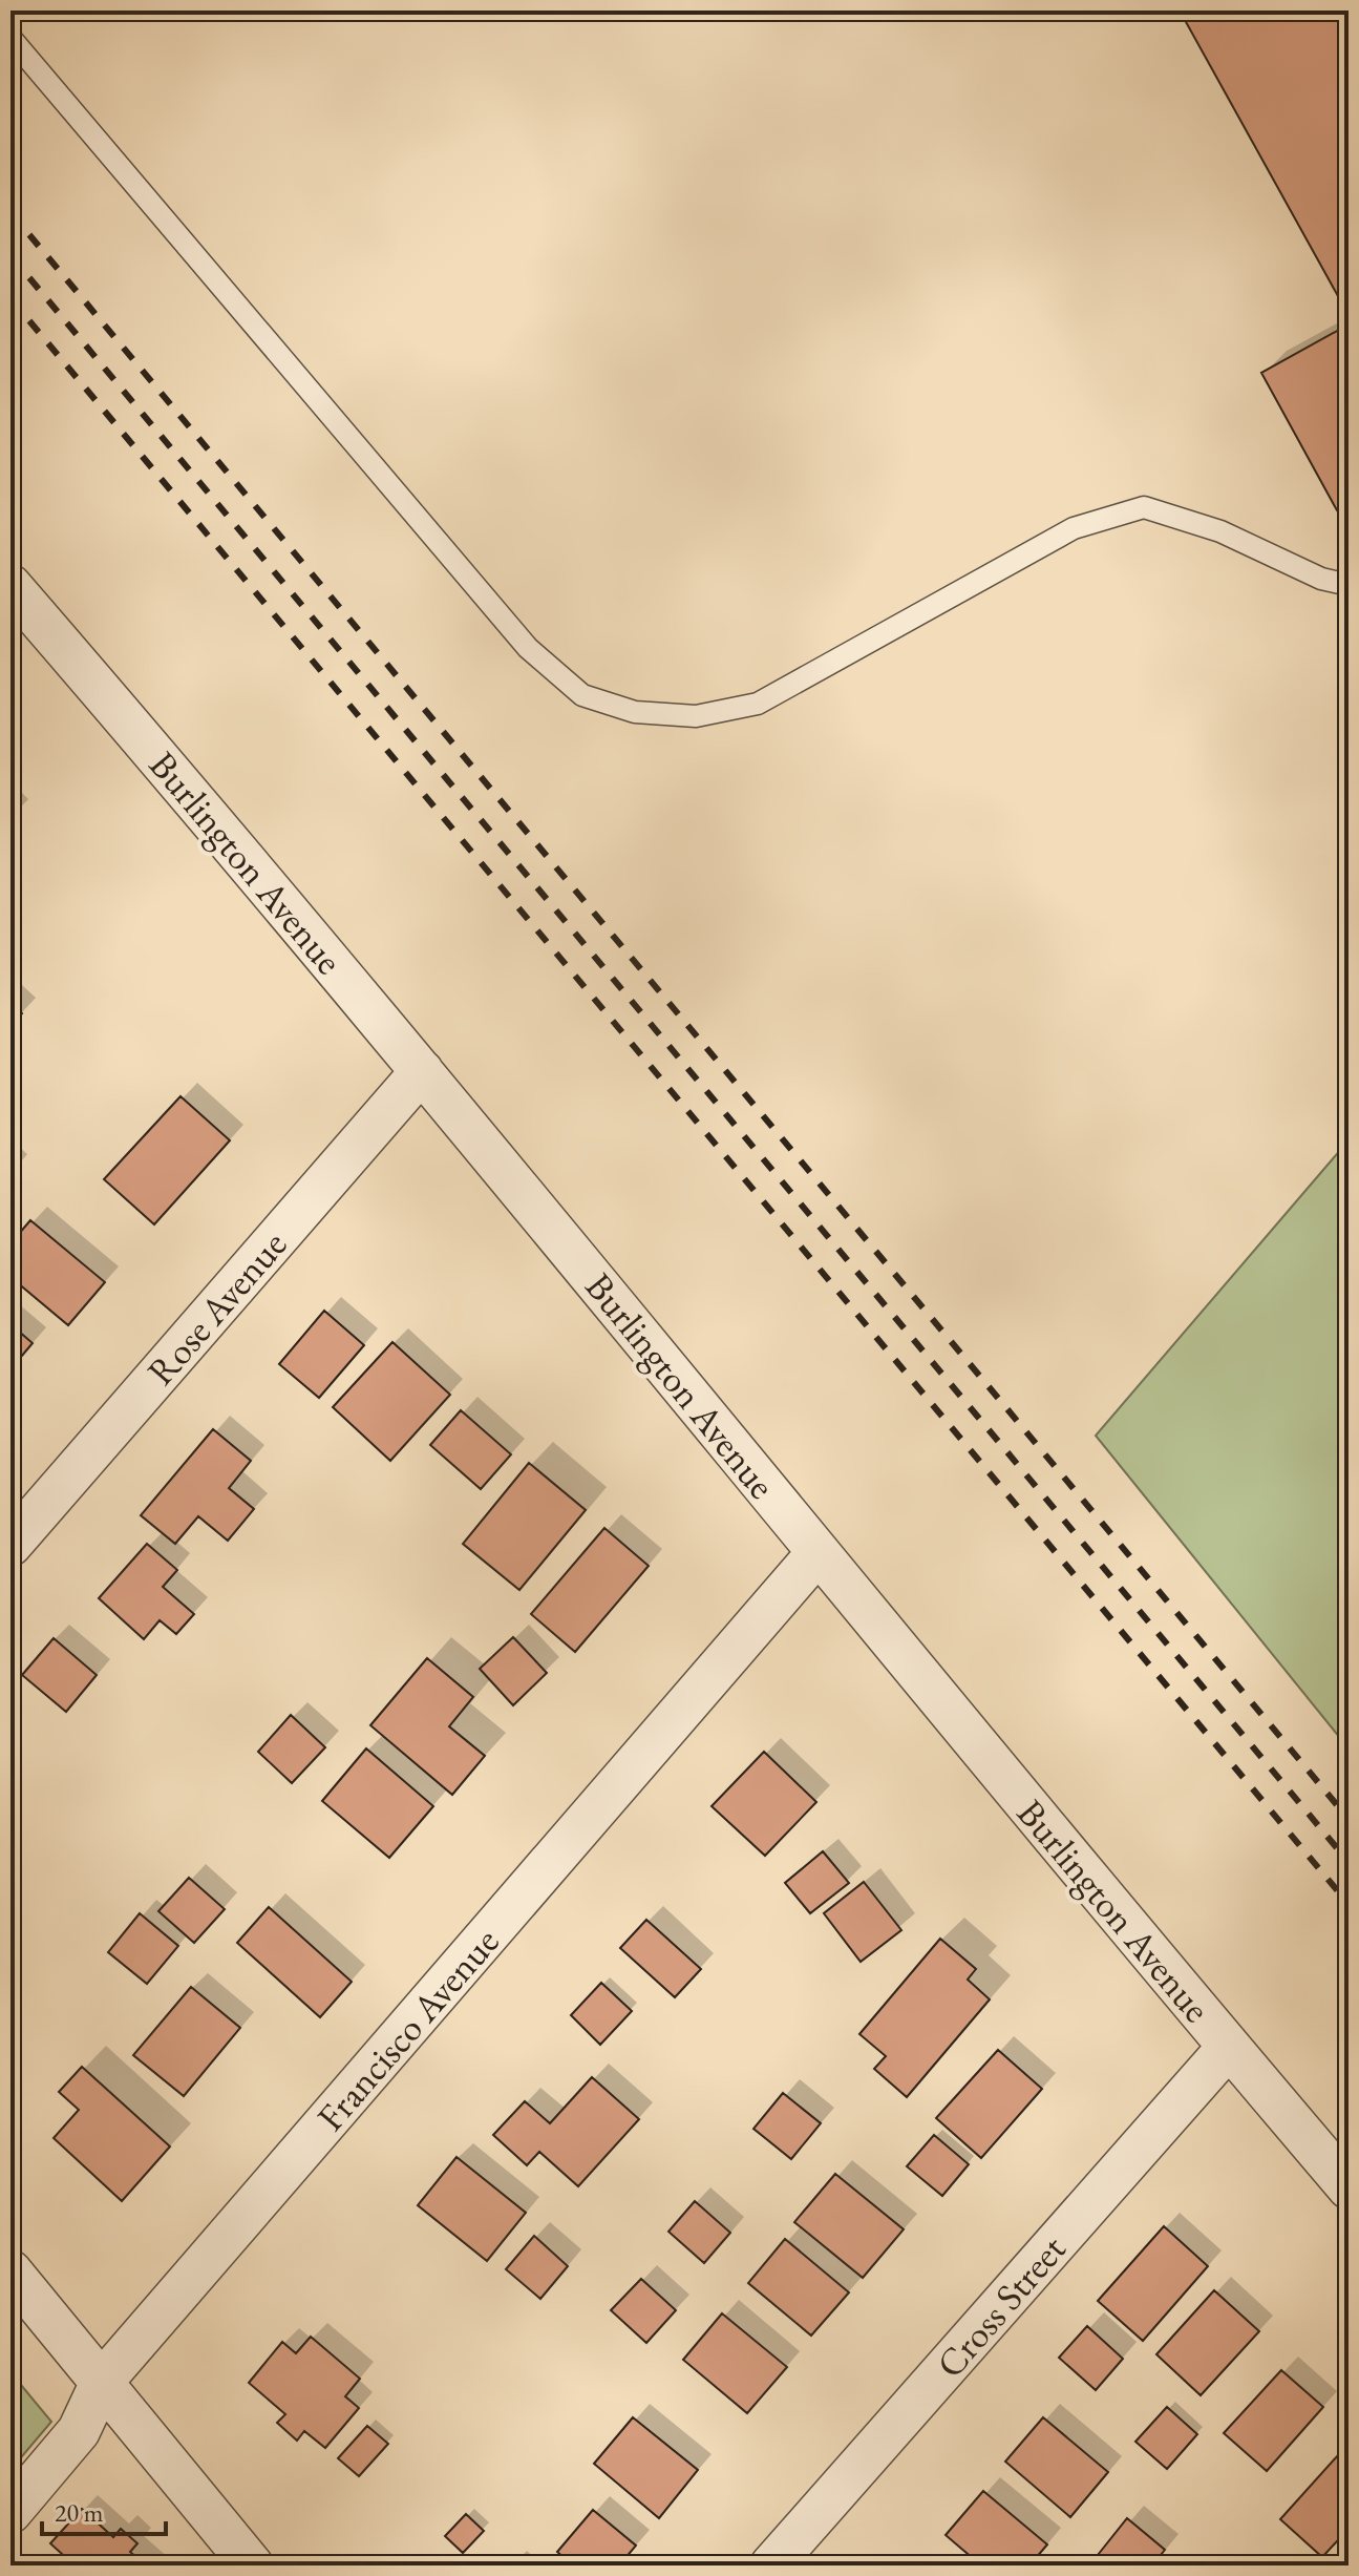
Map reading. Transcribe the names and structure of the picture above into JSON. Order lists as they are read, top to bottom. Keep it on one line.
{"streets":{"street":["Burlington Avenue","Rose Avenue","Francisco Avenue","Cross Street"]},"crossings":[["Burlington Avenue","Rose Avenue"],["Burlington Avenue","Francisco Avenue"],["Burlington Avenue","Cross Street"]],"scale_bar":"20 m"}
